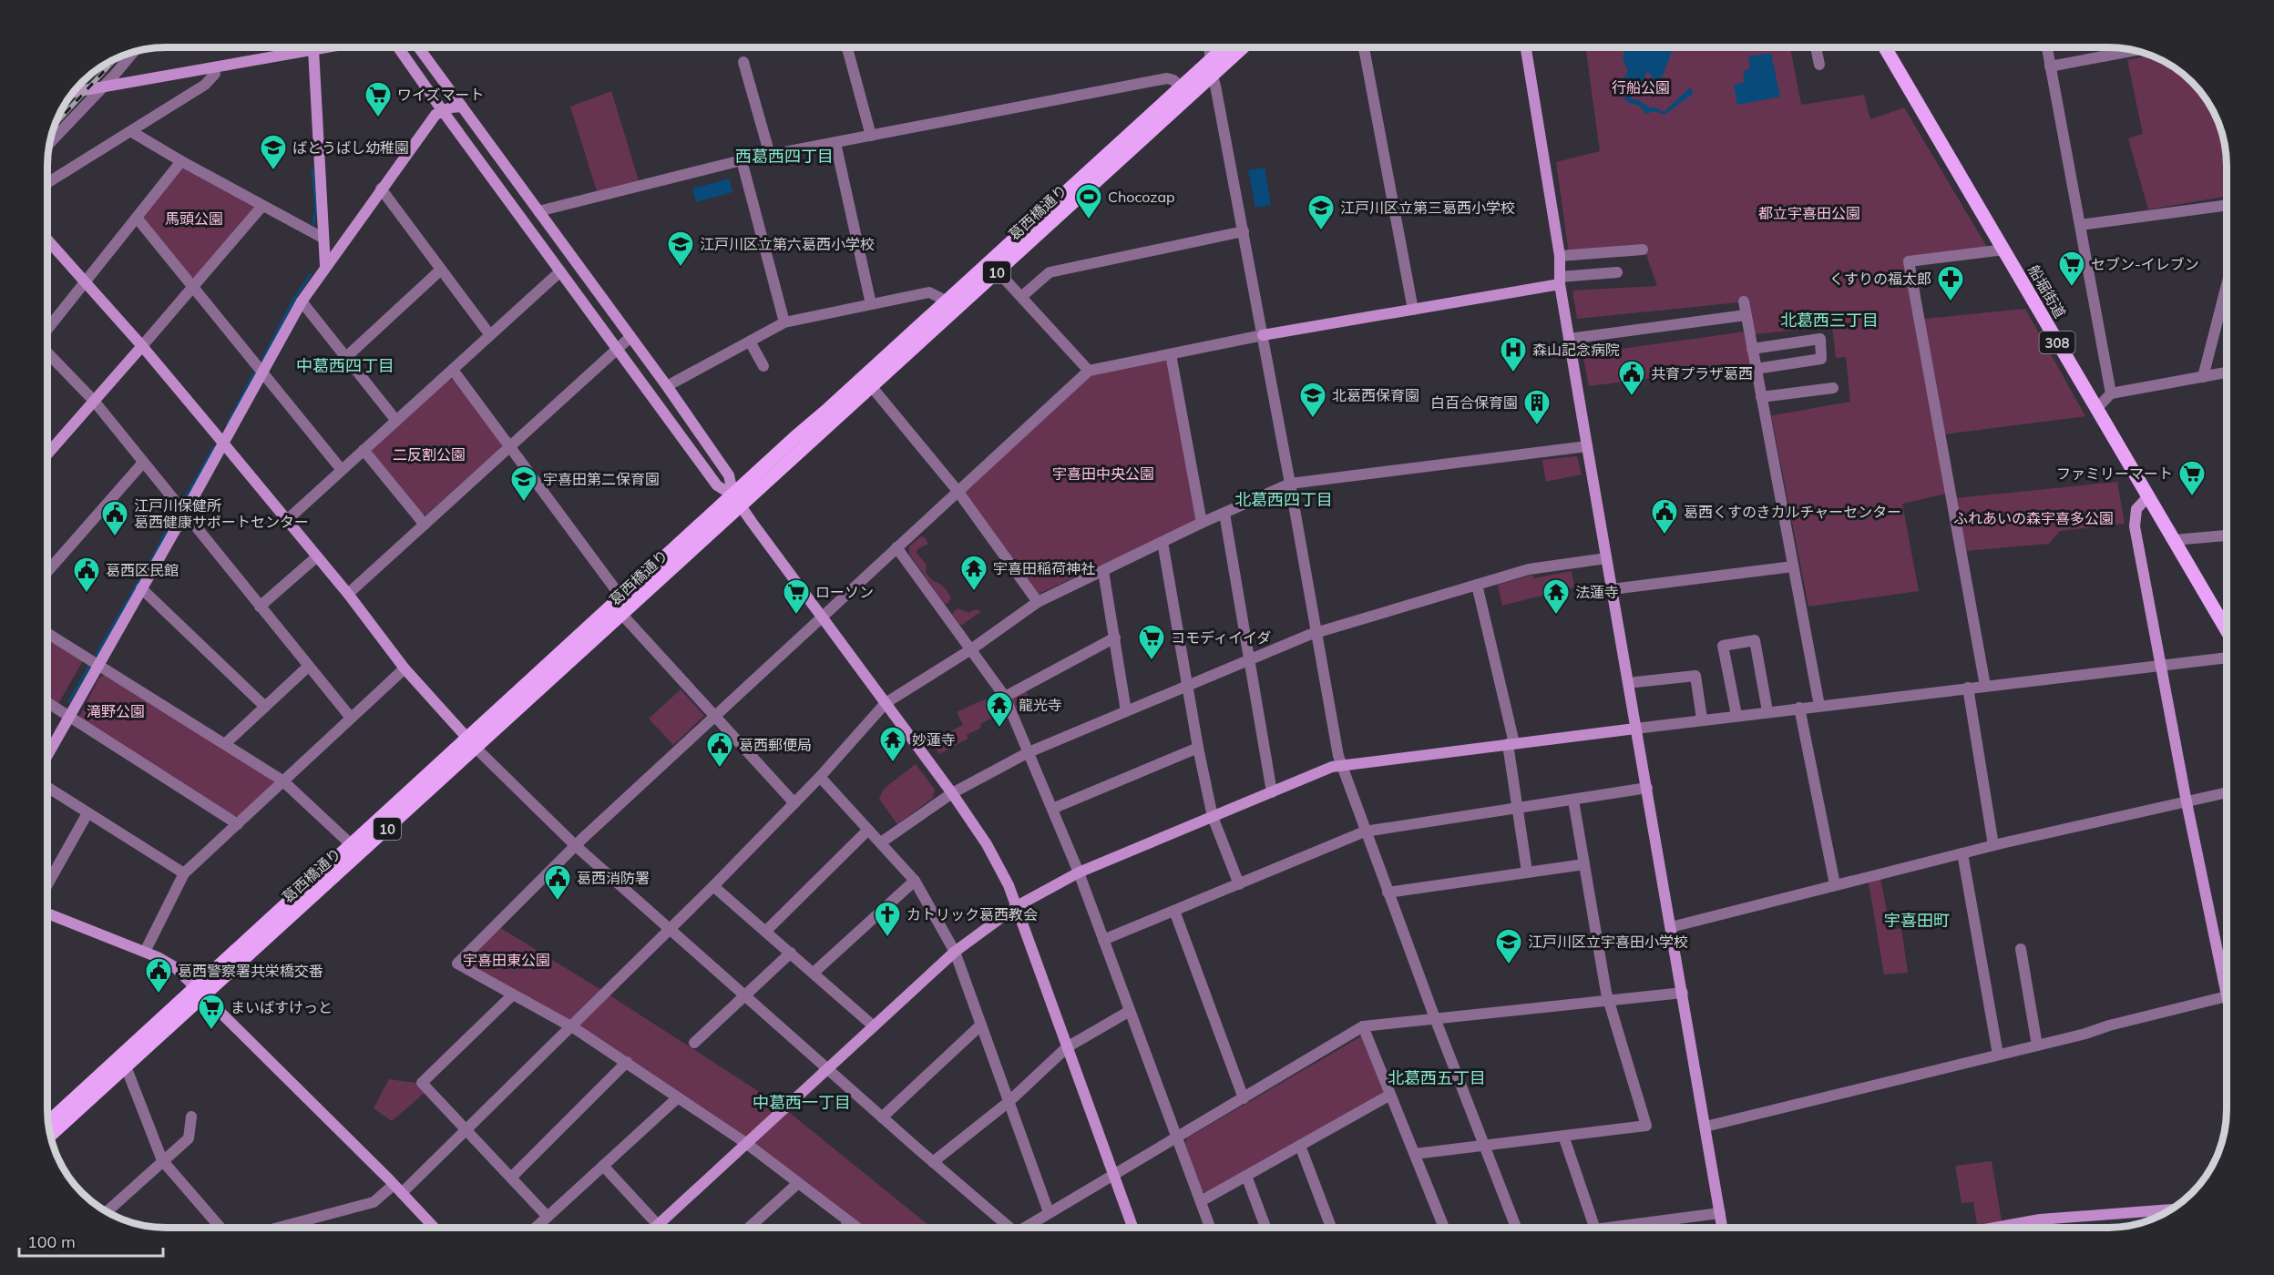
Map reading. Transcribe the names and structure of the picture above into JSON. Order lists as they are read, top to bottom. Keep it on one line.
{"streets":{"main road":["葛西橋通り","10","船堀街道","308"]},"districts":["西葛西四丁目","北葛西三丁目","中葛西四丁目","北葛西四丁目","宇喜田町","北葛西五丁目","中葛西一丁目"],"parks":["行船公園","都立宇喜田公園","馬頭公園","二反割公園","宇喜田中央公園","ふれあいの森宇喜多公園","滝野公園","宇喜田東公園"],"places":{"supermarket":["ワイズマート","セブン-イレブン","ファミリーマート","ローソン","コモディイイダ","まいばすけっと"],"school or university":["ばとうばし幼稚園","江戸川区立第三葛西小学校","江戸川区立第六葛西小学校","北葛西保育園","宇喜田第二保育園","江戸川区立宇喜田小学校"],"sports":["Chocozap"],"pharmacy":["くすりの福太郎"],"hospital":["森山記念病院"],"public building":["共育プラザ葛西","葛西くすのきカルチャーセンター","江戸川保健所 葛西健康サポートセンター","葛西区民館","葛西郵便局","葛西消防署","葛西警察署共栄橋交番"],"building":["白百合保育園"],"temple":["宇喜田稲荷神社","法蓮寺","龍光寺","妙蓮寺"],"church":["カトリック葛西教会"]},"scale_bar":"100 m"}
